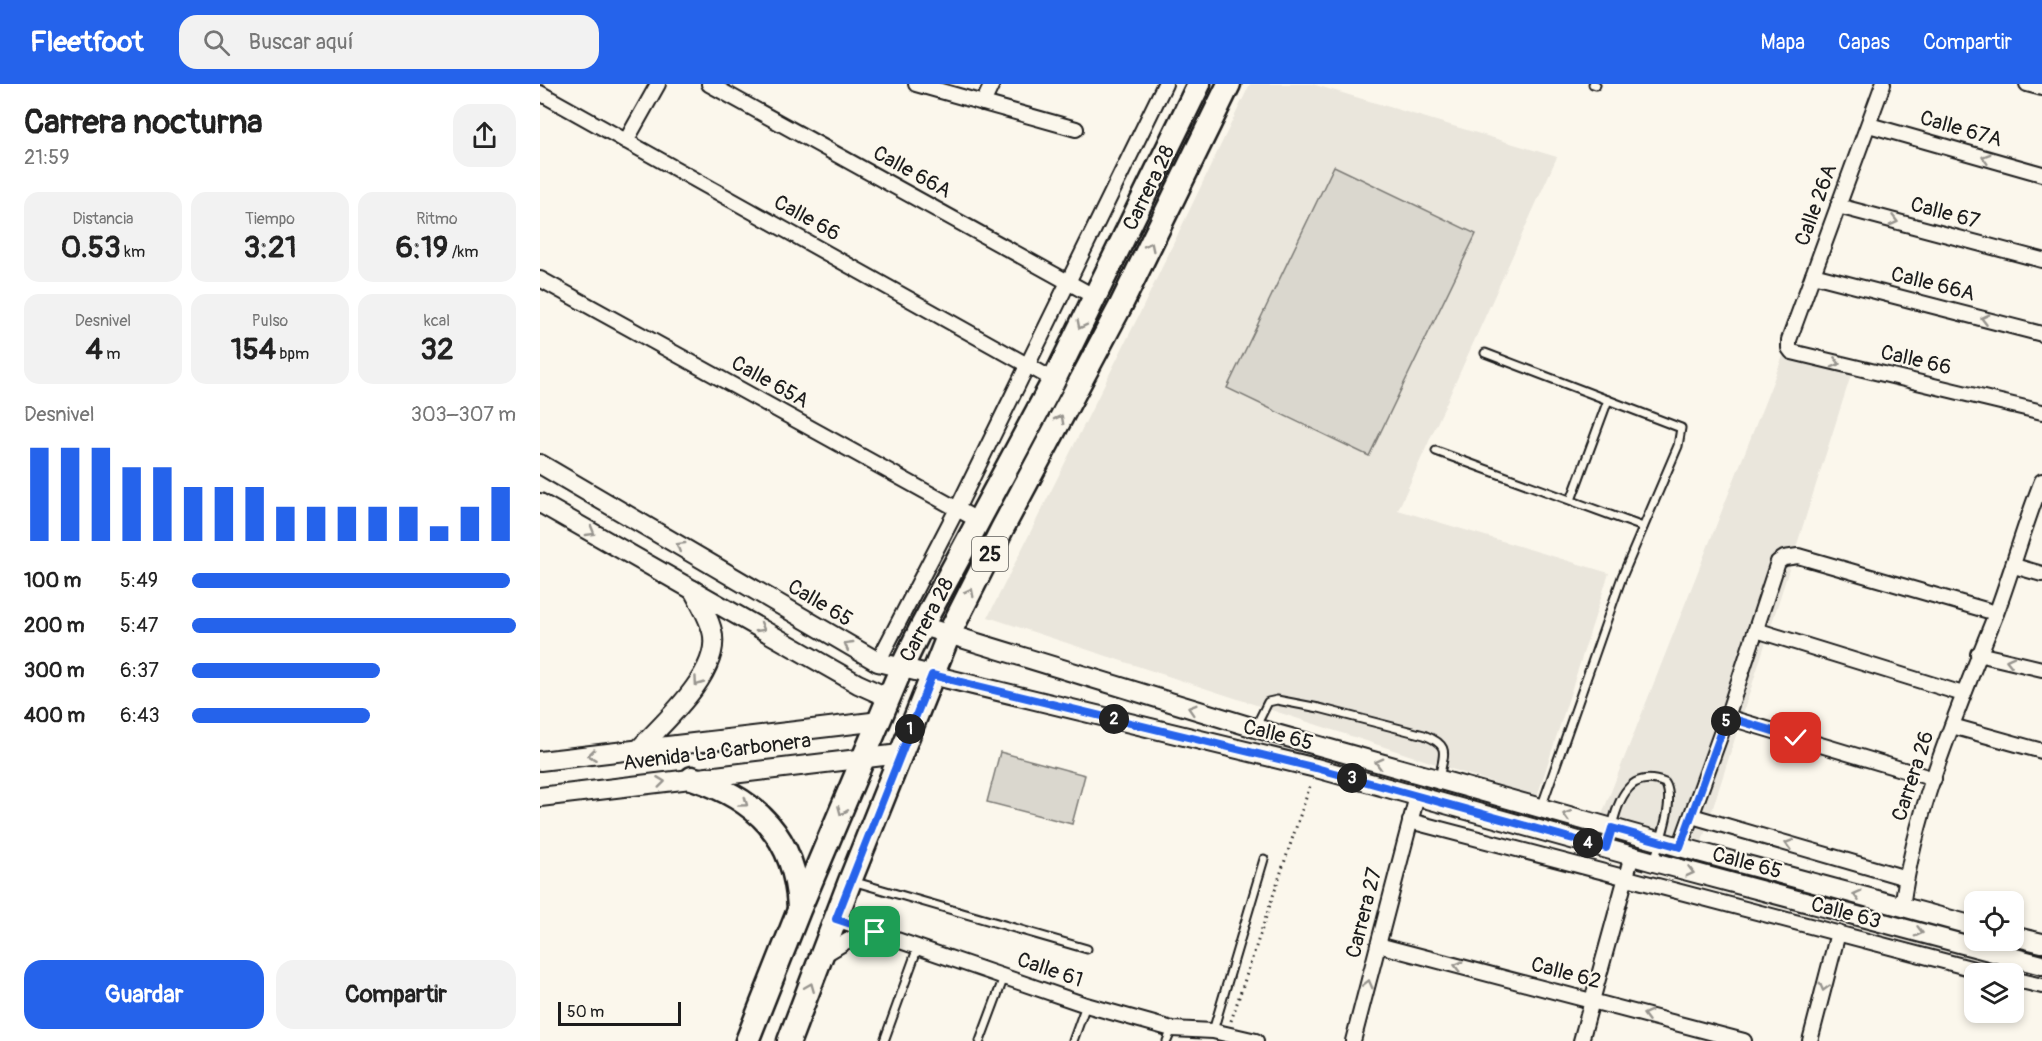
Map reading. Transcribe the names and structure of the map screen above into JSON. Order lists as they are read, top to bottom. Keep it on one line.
{"streets":{"main road":["Carrera 28","25"],"street":["Calle 67A","Calle 66A","Calle 26A","Calle 67","Calle 66","Calle 65A","Calle 65","Avenida La Carbonera","Carrera 26","Carrera 27","Calle 63","Calle 61","Calle 62"]},"crossings":[["Calle 67A","Calle 26A"],["Calle 66A","Carrera 28"],["Calle 66A","Calle 26A"],["Carrera 28","Calle 66"],["Carrera 28","Calle 65A"],["Carrera 28","Calle 65"],["Carrera 28","Avenida La Carbonera"],["Carrera 28","Calle 61"],["Calle 26A","Calle 67"],["Calle 26A","Calle 66"],["Calle 65","Carrera 26"],["Calle 65","Carrera 27"],["Carrera 27","Calle 63"],["Carrera 27","Calle 62"]],"one_way":["Calle 67A","Calle 67","Carrera 27","Calle 62"],"scale_bar":"50 m","page":{"header":"Fleetfoot","search":"Buscar aquí","nav":["Mapa","Capas","Compartir"],"heading":["Carrera nocturna","21:59"],"stats":[["Distancia","0.53 km"],["Tiempo","3:21"],["Ritmo","6:19 /km"],["Desnivel","4 m"],["Pulso","154 bpm"],["kcal","32"]],"chart":["Desnivel","303–307 m"],"list":[{"name":"100 m","note":"5:49"},{"name":"200 m","note":"5:47"},{"name":"300 m","note":"6:37"},{"name":"400 m","note":"6:43"}],"pins":["2","5","1","3","4"],"buttons":["Guardar","Compartir"],"scale":"50 m"}}
